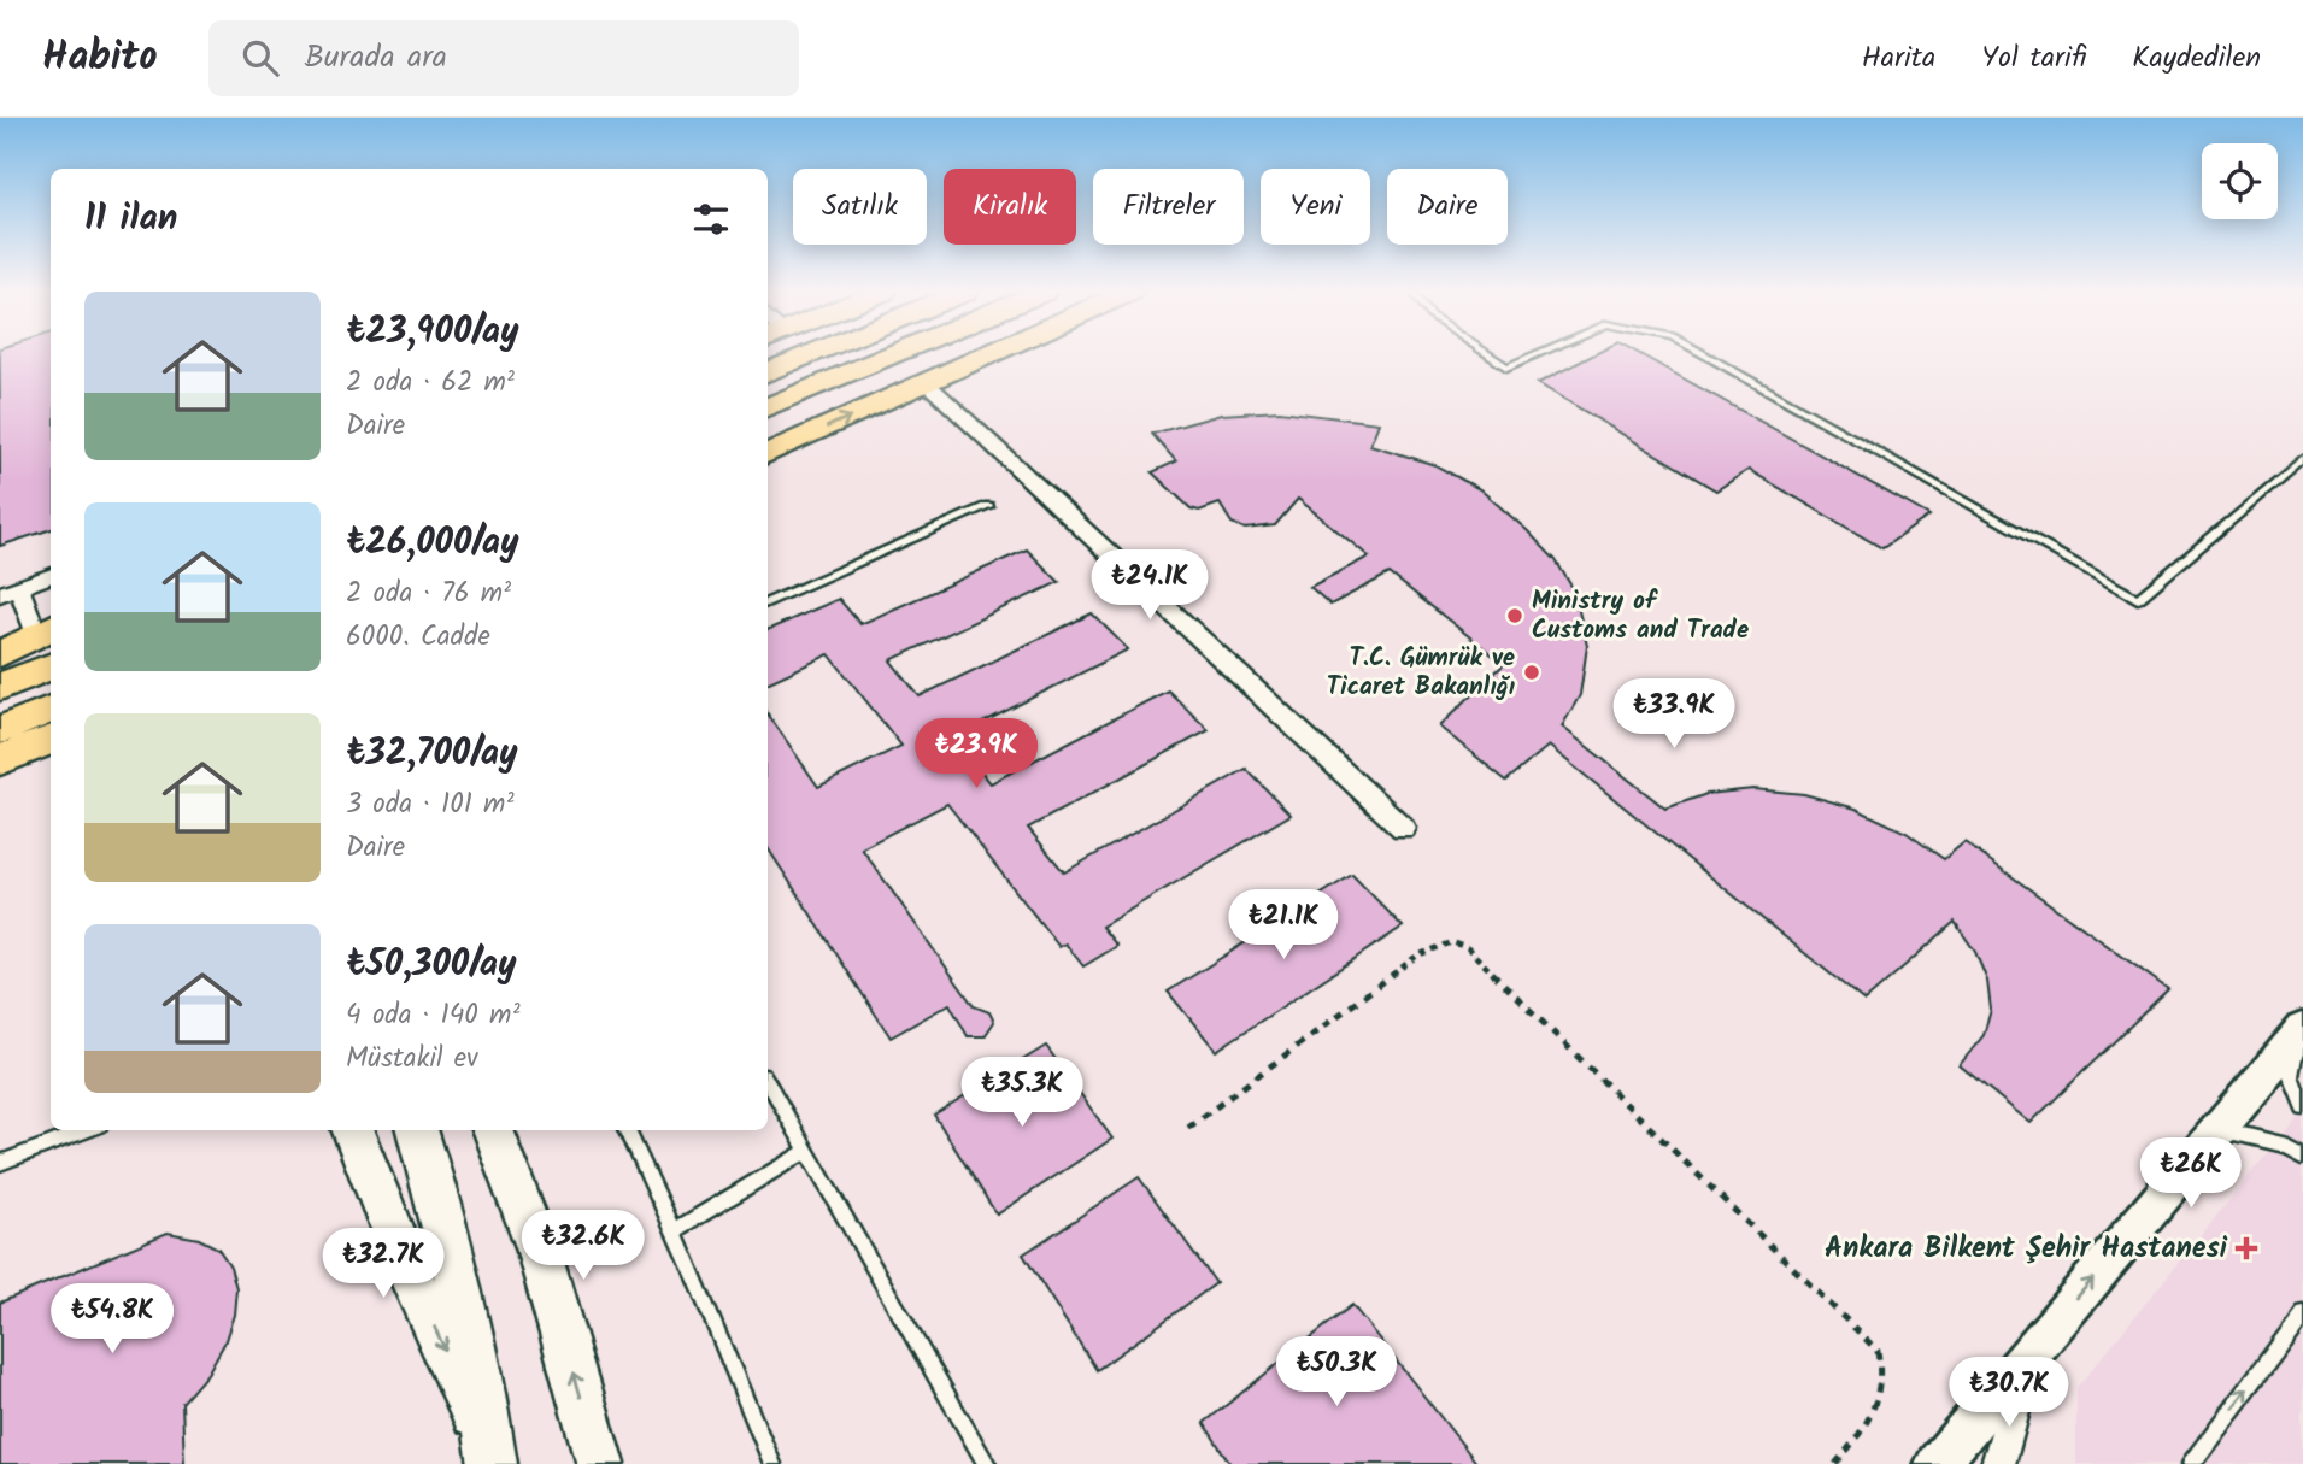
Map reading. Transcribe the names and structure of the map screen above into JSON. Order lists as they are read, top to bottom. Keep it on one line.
{"places":{"other":["Ministry of Customs and Trade","T.C. Gümrük ve Ticaret Bakanlığı"],"health":["Ankara Bilkent Şehir Hastanesi"]},"page":{"header":"Habito","search":"Burada ara","nav":["Harita","Yol tarifi","Kaydedilen"],"chip":["Satılık","Kiralık","Filtreler","Yeni","Daire"],"heading":"11 ilan","list":[{"name":"₺23,900/ay","note":"2 oda · 62 m² · Daire"},{"name":"₺26,000/ay","note":"2 oda · 76 m² · 6000. Cadde"},{"name":"₺32,700/ay","note":"3 oda · 101 m² · Daire"},{"name":"₺50,300/ay","note":"4 oda · 140 m² · Müstakil ev"}],"price":["₺24.1K","₺33.9K","₺23.9K","₺21.1K","₺35.3K","₺26K","₺32.6K","₺32.7K","₺54.8K","₺50.3K","₺30.7K"]}}
